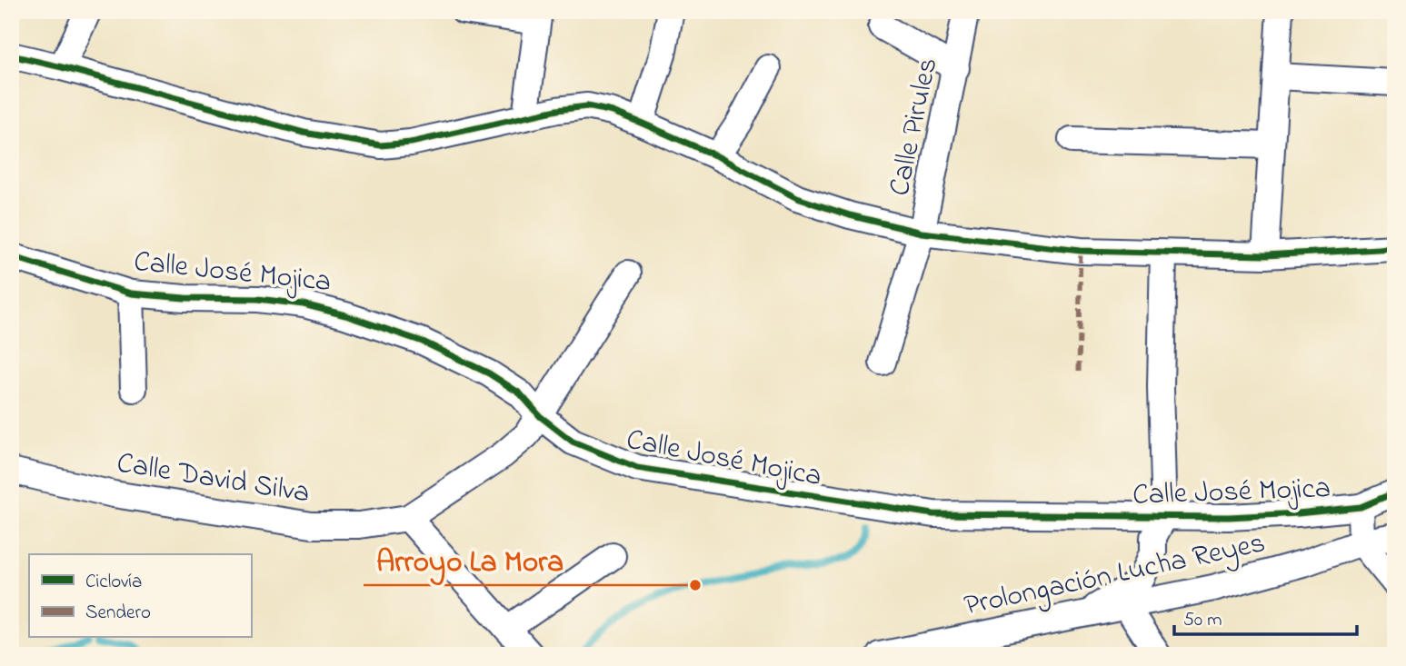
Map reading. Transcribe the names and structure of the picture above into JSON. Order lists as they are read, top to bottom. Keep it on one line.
{"streets":{"street":["Calle Pirules","Calle José Mojica","Calle David Silva","Prolongación Lucha Reyes"]},"places":["Arroyo La Mora"],"legend":["Ciclovía","Sendero"],"scale_bar":"50 m"}
